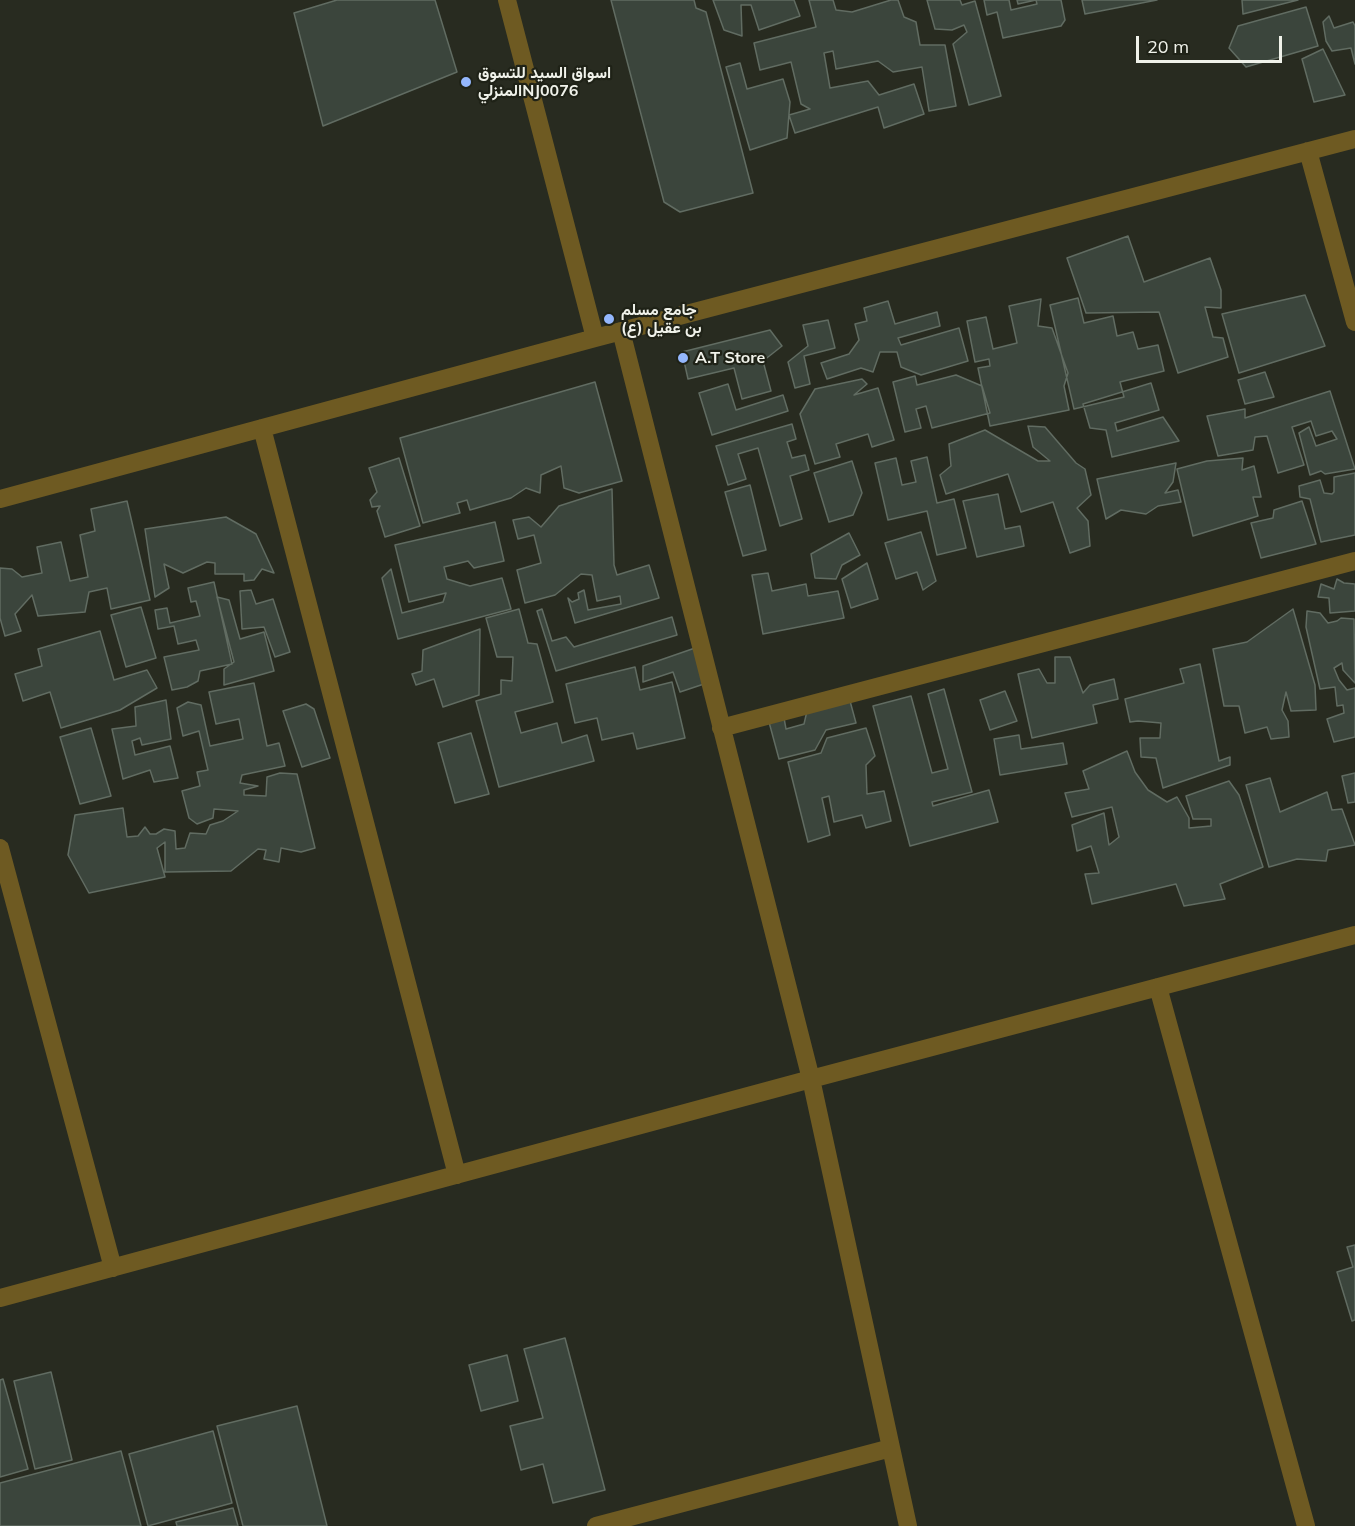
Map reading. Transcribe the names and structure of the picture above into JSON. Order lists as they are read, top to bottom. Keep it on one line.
{"places":["اسواق السيد للتسوق المنزليNJ0076","جامع مسلم بن عقيل (ع)","A.T Store"],"scale_bar":"20 m"}
